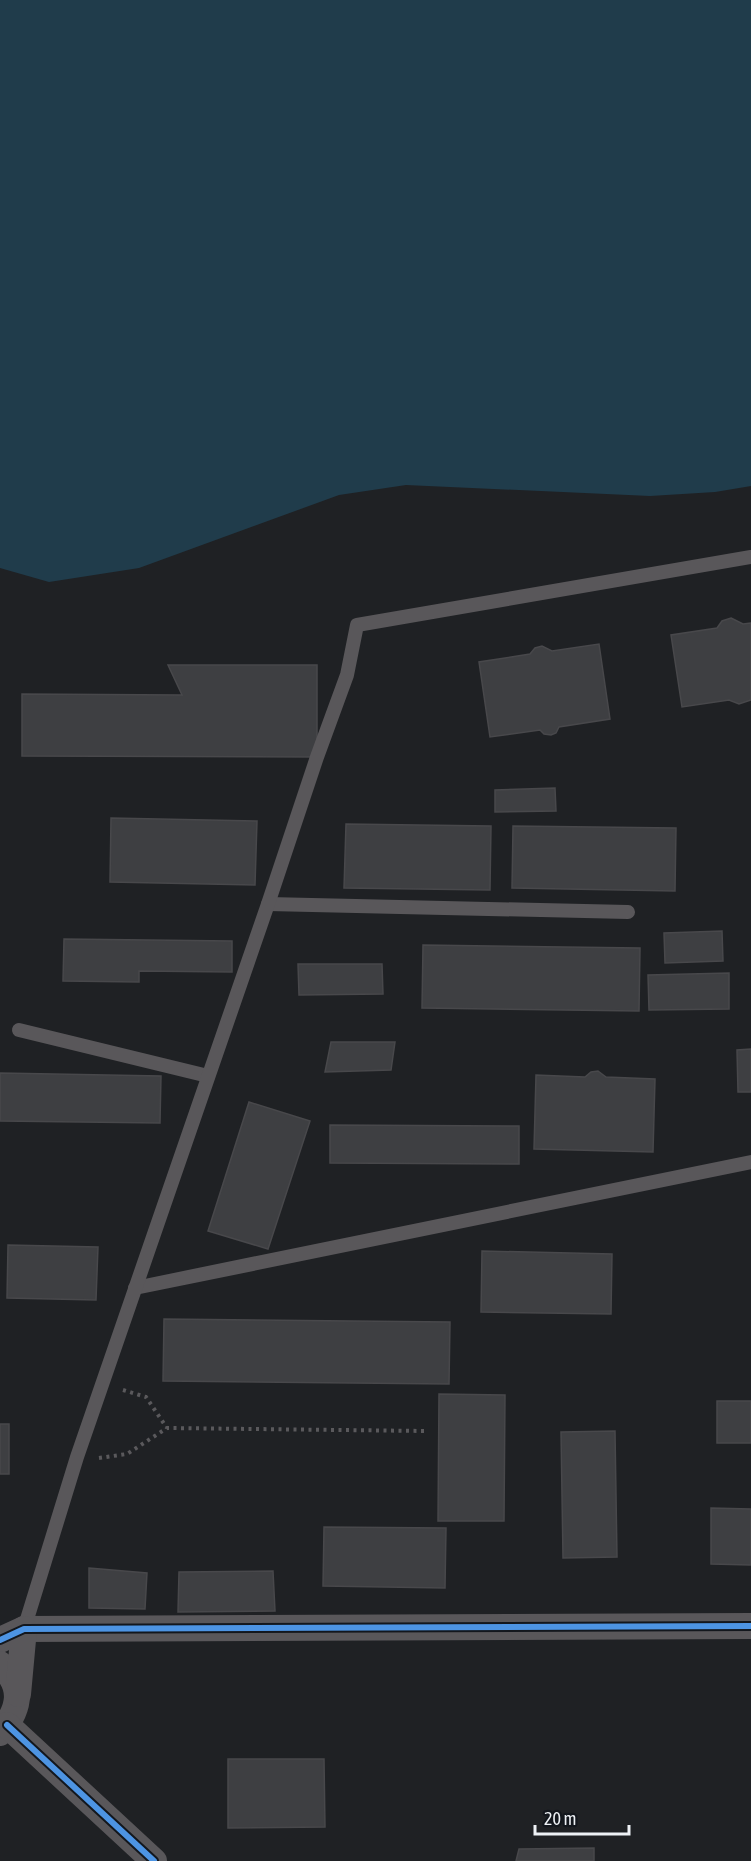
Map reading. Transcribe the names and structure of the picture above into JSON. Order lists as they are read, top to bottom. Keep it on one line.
{"scale_bar":"20 m"}
